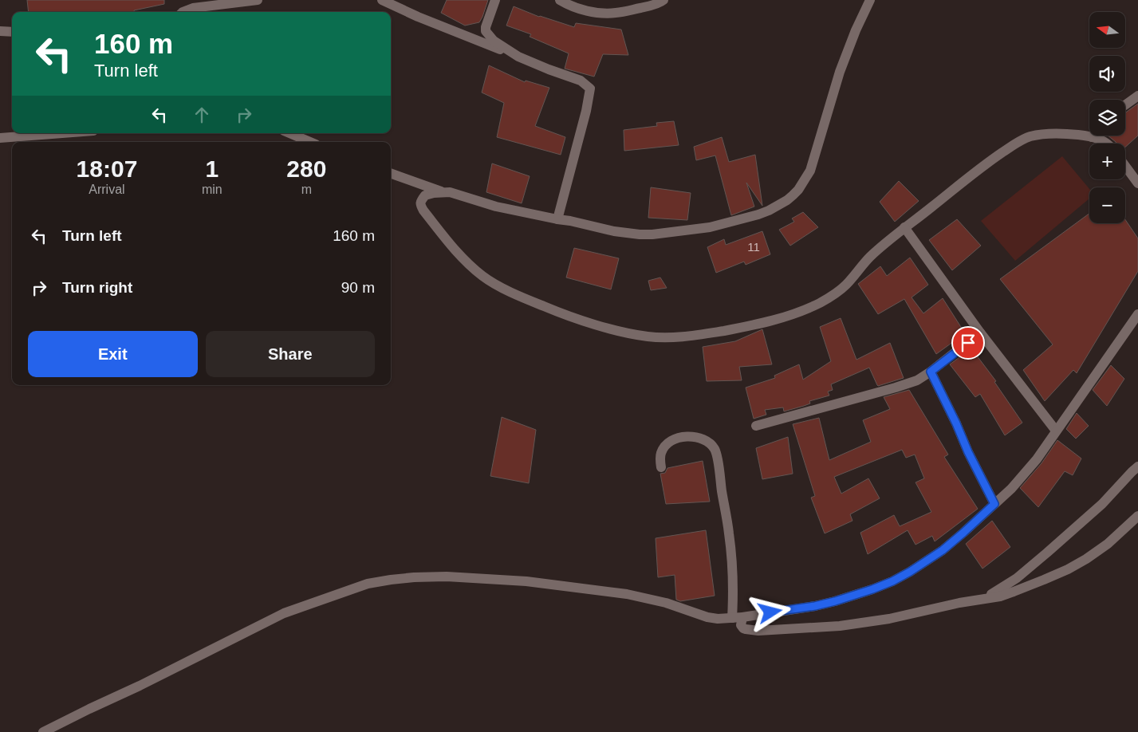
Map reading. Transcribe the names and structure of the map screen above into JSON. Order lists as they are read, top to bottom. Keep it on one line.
{"house_numbers":["11"],"north":"left","page":{"map_buttons":["+","−"],"turn":["160 m","Turn left"],"eta":["18:07","Arrival","1","min","280","m"],"list":[{"name":"Turn left","value":"160 m"},{"name":"Turn right","value":"90 m"}],"buttons":["Exit","Share"]}}
